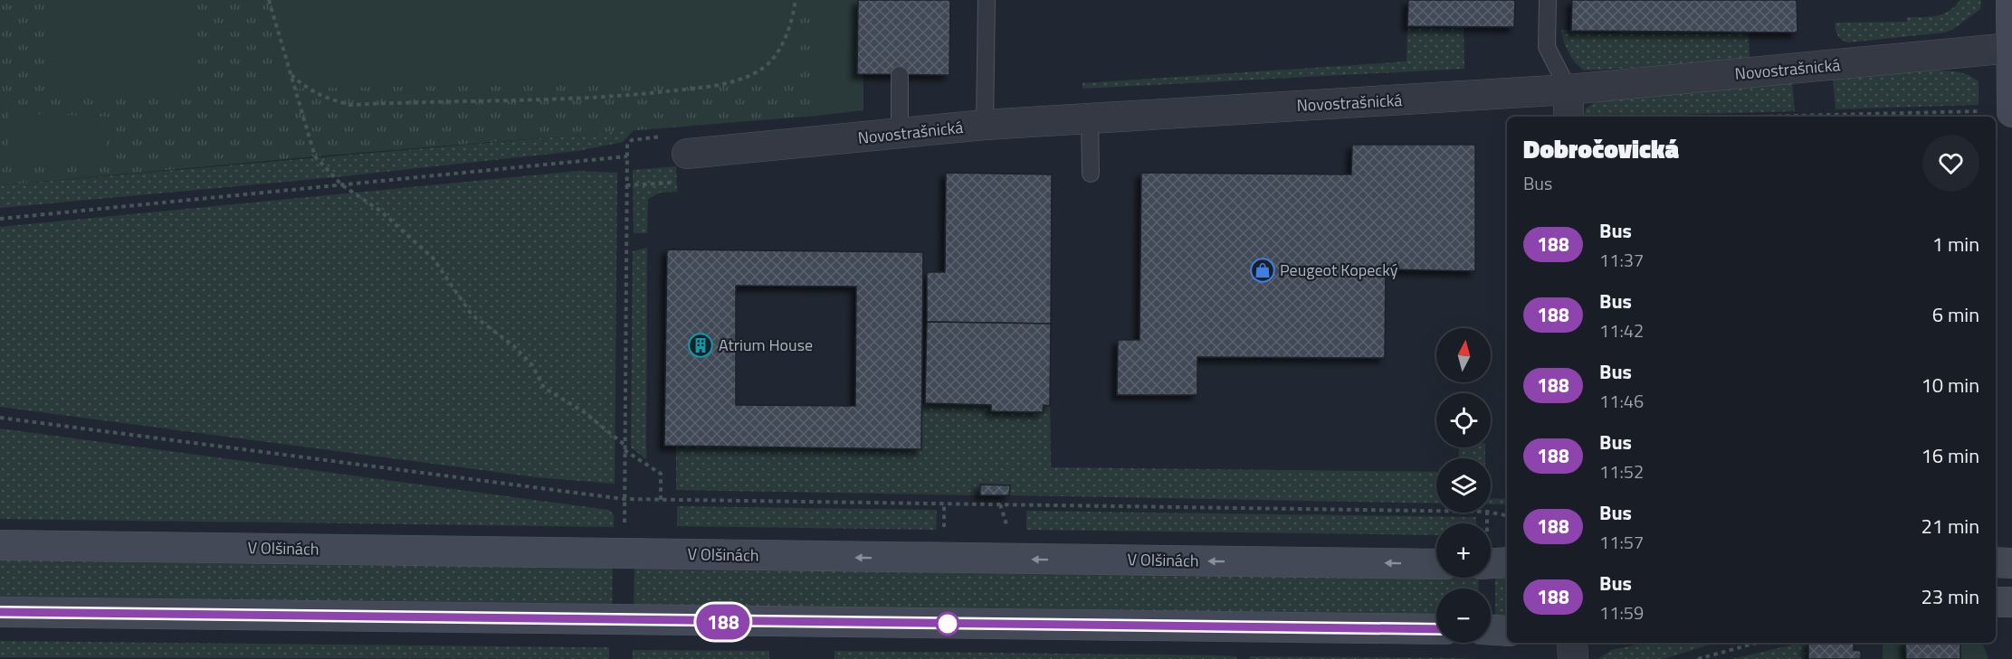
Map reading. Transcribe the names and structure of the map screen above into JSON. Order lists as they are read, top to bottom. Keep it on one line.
{"streets":{"main road":["V Olšinách"],"street":["Novostrašnická"]},"places":{"shop":["Peugeot Kopecký"],"building":["Atrium House"]},"lines":["bus line 188"],"north":"top","page":{"on_map":"188","heading":["Dobročovická","Bus"],"list":[{"mark":"188","name":"Bus","note":"11:37","value":"1 min"},{"mark":"188","name":"Bus","note":"11:42","value":"6 min"},{"mark":"188","name":"Bus","note":"11:46","value":"10 min"},{"mark":"188","name":"Bus","note":"11:52","value":"16 min"},{"mark":"188","name":"Bus","note":"11:57","value":"21 min"},{"mark":"188","name":"Bus","note":"11:59","value":"23 min"}],"map_buttons":["+","−"]}}
